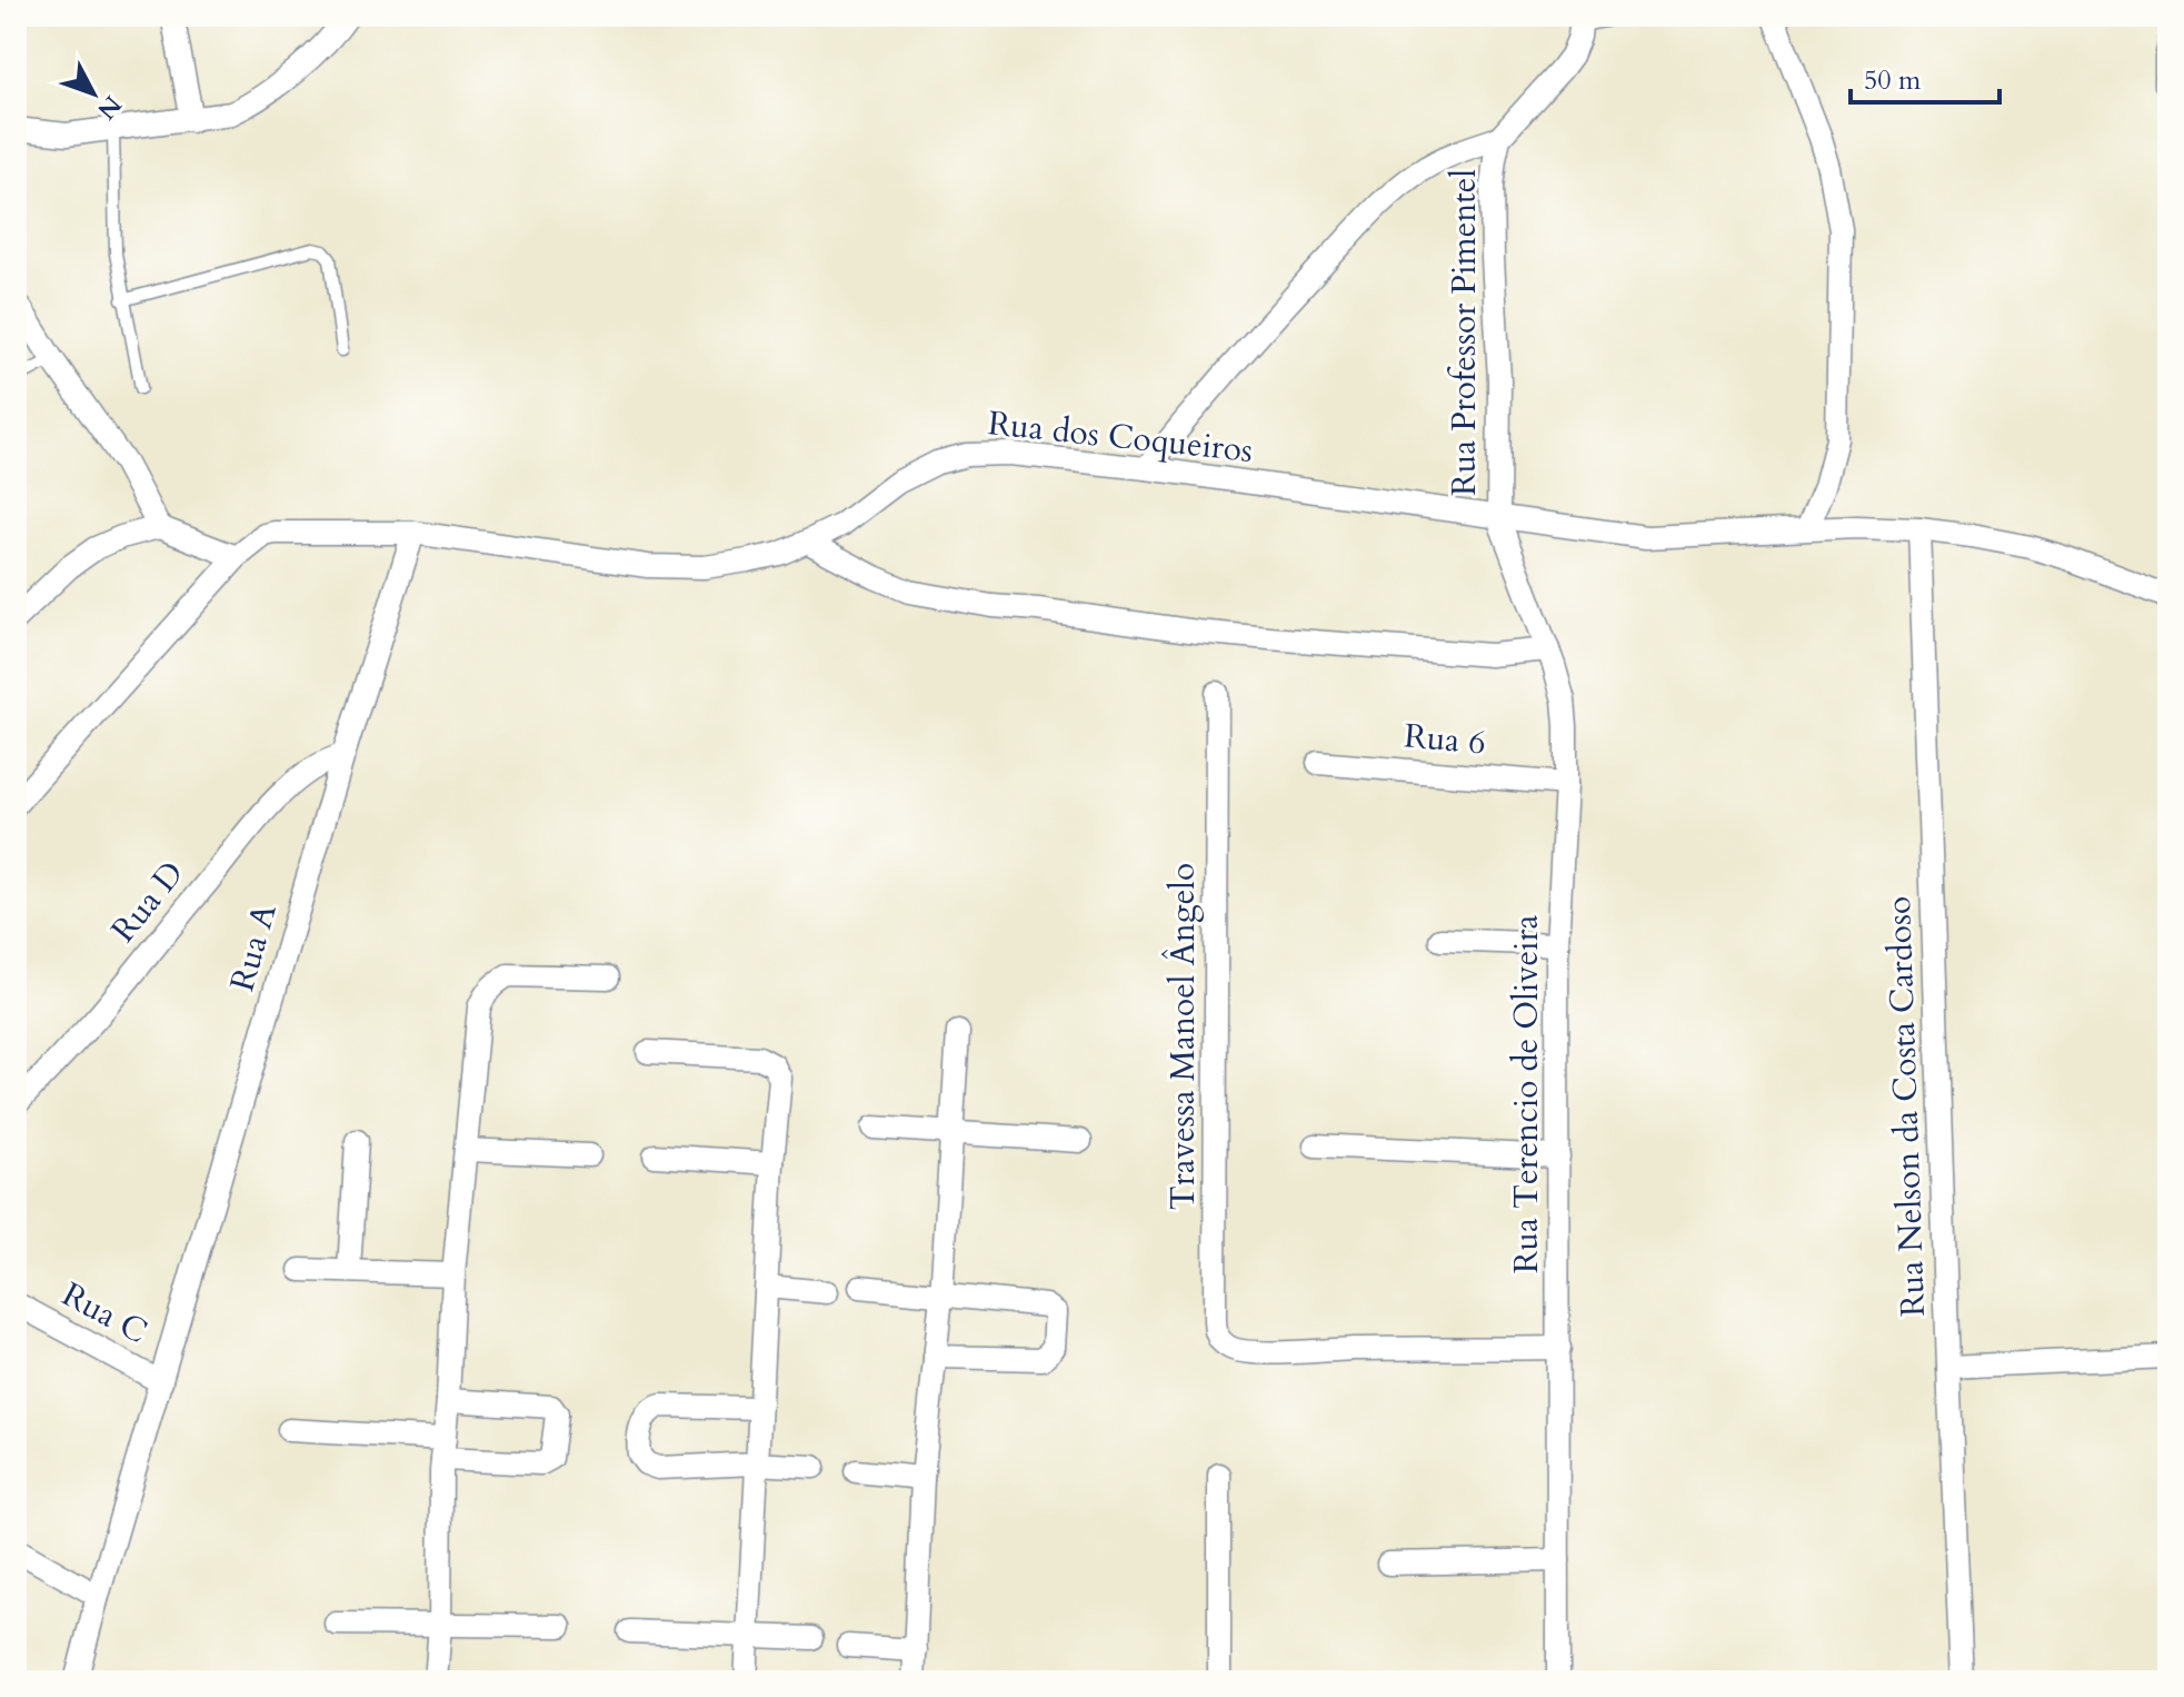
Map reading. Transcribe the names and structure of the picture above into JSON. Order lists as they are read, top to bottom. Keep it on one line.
{"streets":{"street":["Rua Professor Pimentel","Rua dos Coqueiros","Rua 6","Rua D","Rua A","Travessa Manoel Ângelo","Rua Terencio de Oliveira","Rua Nelson da Costa Cardoso","Rua C"]},"crossings":[["Rua Professor Pimentel","Rua dos Coqueiros"],["Rua Professor Pimentel","Rua Terencio de Oliveira"],["Rua dos Coqueiros","Rua A"],["Rua dos Coqueiros","Rua Terencio de Oliveira"],["Rua dos Coqueiros","Rua Nelson da Costa Cardoso"],["Rua 6","Rua Terencio de Oliveira"],["Rua D","Rua A"],["Rua A","Rua C"],["Travessa Manoel Ângelo","Rua Terencio de Oliveira"]],"scale_bar":"50 m","north":"bottom right"}
